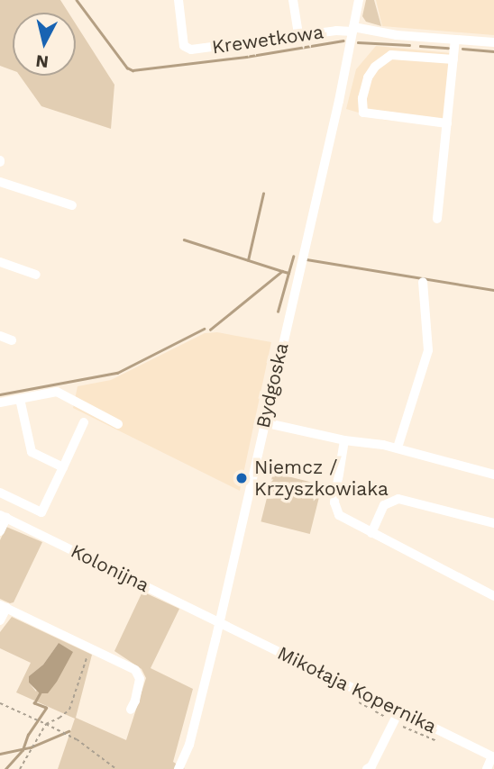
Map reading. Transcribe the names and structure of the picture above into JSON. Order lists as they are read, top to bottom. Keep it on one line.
{"streets":{"street":["Krewetkowa","Bydgoska","Kolonijna","Mikołaja Kopernika"]},"crossings":[["Krewetkowa","Bydgoska"],["Bydgoska","Kolonijna"],["Bydgoska","Mikołaja Kopernika"],["Kolonijna","Mikołaja Kopernika"]],"places":["Niemcz / Krzyszkowiaka"],"north":"bottom"}
